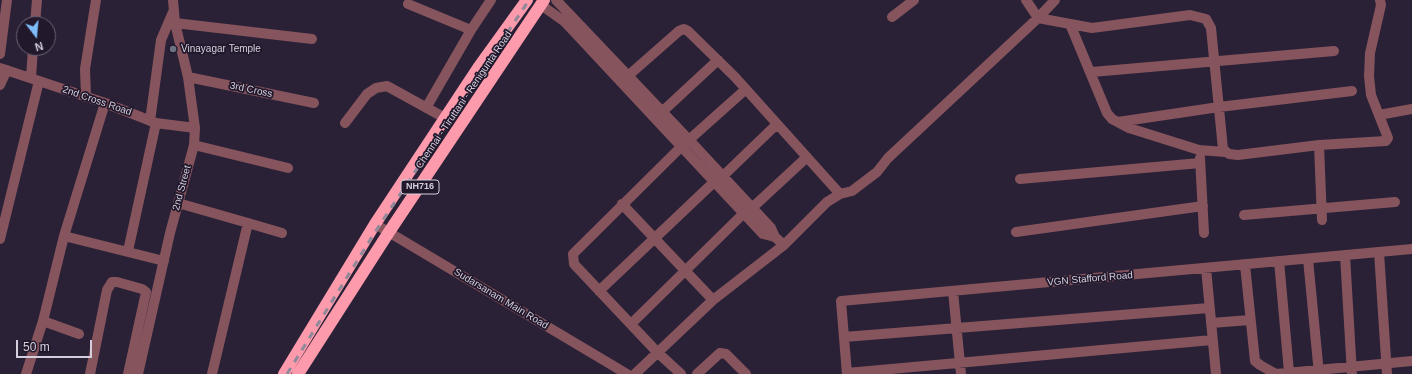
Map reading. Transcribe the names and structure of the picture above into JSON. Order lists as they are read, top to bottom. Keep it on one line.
{"streets":{"highway":["Chennai - Tiruttani - Renigunta Road","NH716"],"street":["3rd Cross","2nd Cross Road","2nd Street","VGN Stafford Road","Sudarsanam Main Road"]},"crossings":[["3rd Cross","2nd Street"],["Chennai - Tiruttani - Renigunta Road","Sudarsanam Main Road"],["2nd Cross Road","2nd Street"]],"places":["Vinayagar Temple"],"scale_bar":"50 m","north":"bottom"}
